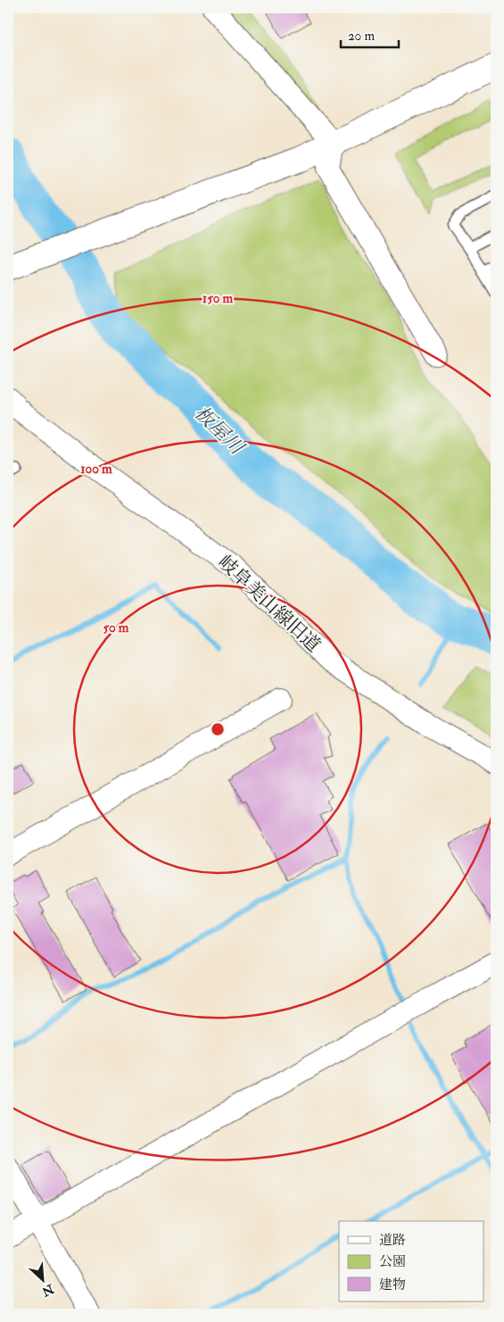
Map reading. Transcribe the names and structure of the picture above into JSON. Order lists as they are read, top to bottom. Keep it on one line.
{"streets":{"street":["岐阜美山線旧道"]},"water":["板屋川"],"legend":["道路","公園","建物"],"scale_bar":"20 m","north":"bottom right","rings":["150 m","100 m","50 m"]}
